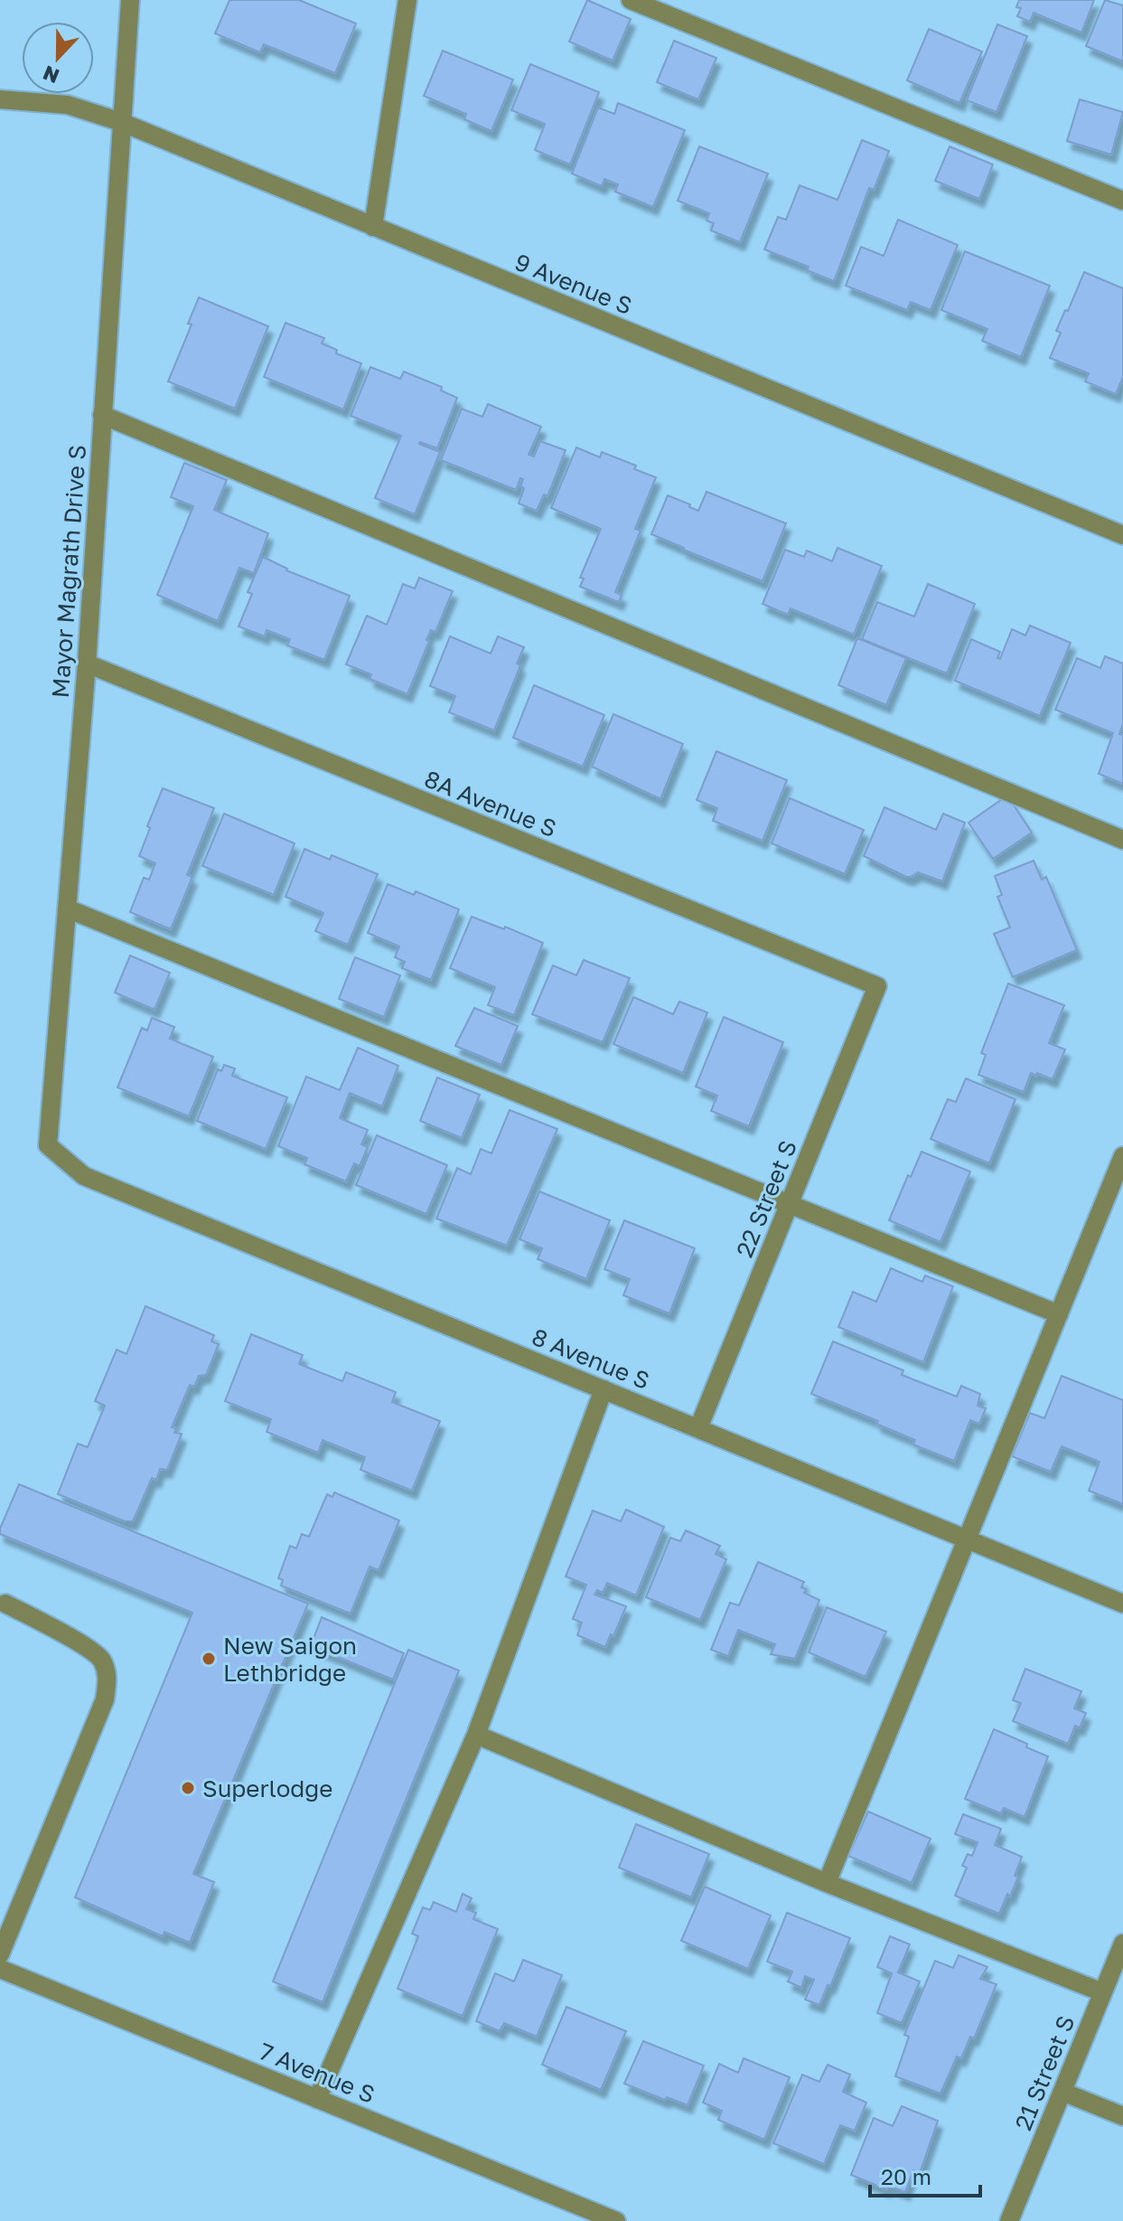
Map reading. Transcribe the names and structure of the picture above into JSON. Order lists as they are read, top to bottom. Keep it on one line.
{"streets":{"street":["9 Avenue S","Mayor Magrath Drive S","8A Avenue S","22 Street S","8 Avenue S","7 Avenue S","21 Street S"]},"crossings":[["9 Avenue S","Mayor Magrath Drive S"],["Mayor Magrath Drive S","8A Avenue S"],["Mayor Magrath Drive S","8 Avenue S"],["8A Avenue S","22 Street S"],["22 Street S","8 Avenue S"]],"places":["New Saigon Lethbridge","Superlodge"],"scale_bar":"20 m","north":"bottom"}
